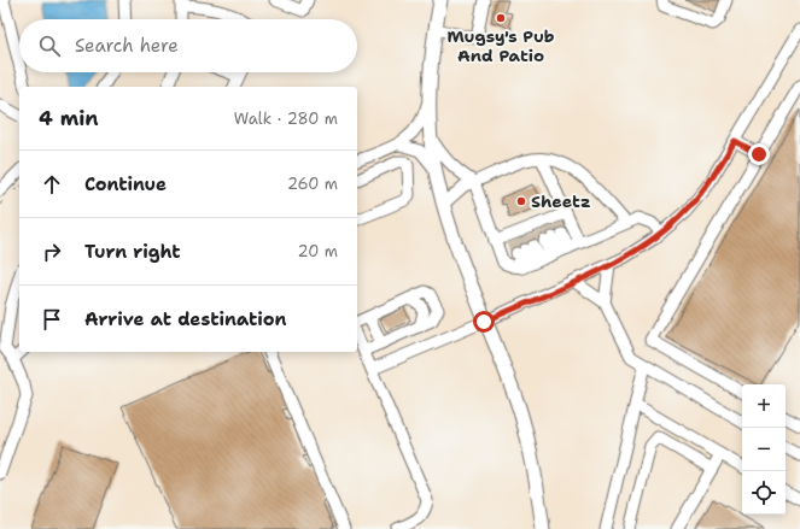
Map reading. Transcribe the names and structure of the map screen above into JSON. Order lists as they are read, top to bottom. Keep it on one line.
{"places":["Mugsy's Pub And Patio","Sheetz"],"page":{"search":"Search here","heading":["4 min","Walk · 280 m"],"list":[["Continue","260 m"],["Turn right","20 m"],"Arrive at destination"],"map_buttons":["+","−"]}}
